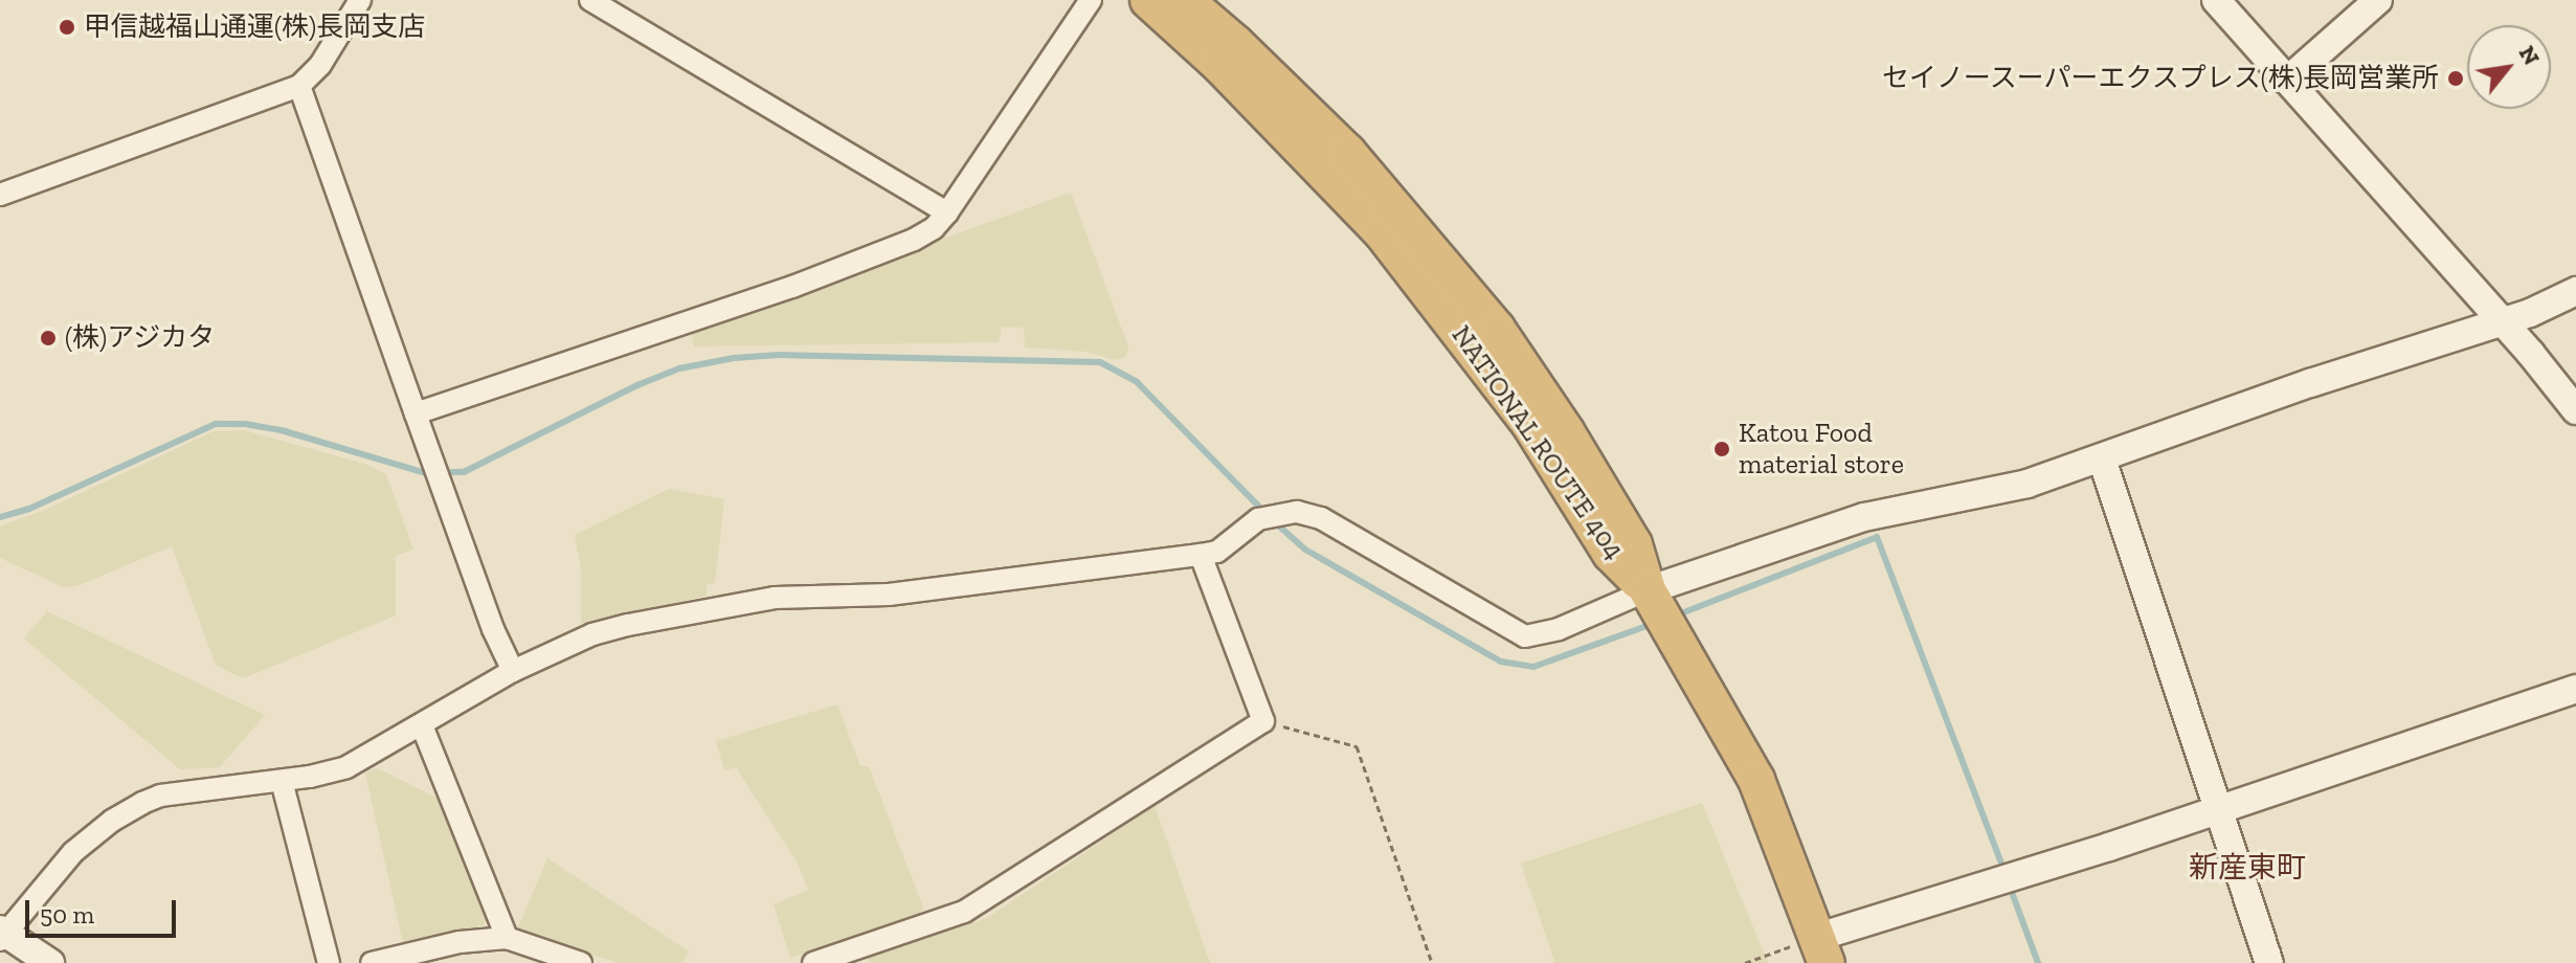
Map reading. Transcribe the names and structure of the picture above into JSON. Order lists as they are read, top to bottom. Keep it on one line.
{"streets":{"highway":["NATIONAL ROUTE 404"]},"districts":["新産東町"],"places":["甲信越福山通運(株)長岡支店","セイノースーパーエクスプレス(株)長岡営業所","(株)アジカタ","Katou Food material store"],"scale_bar":"50 m","north":"top right"}
